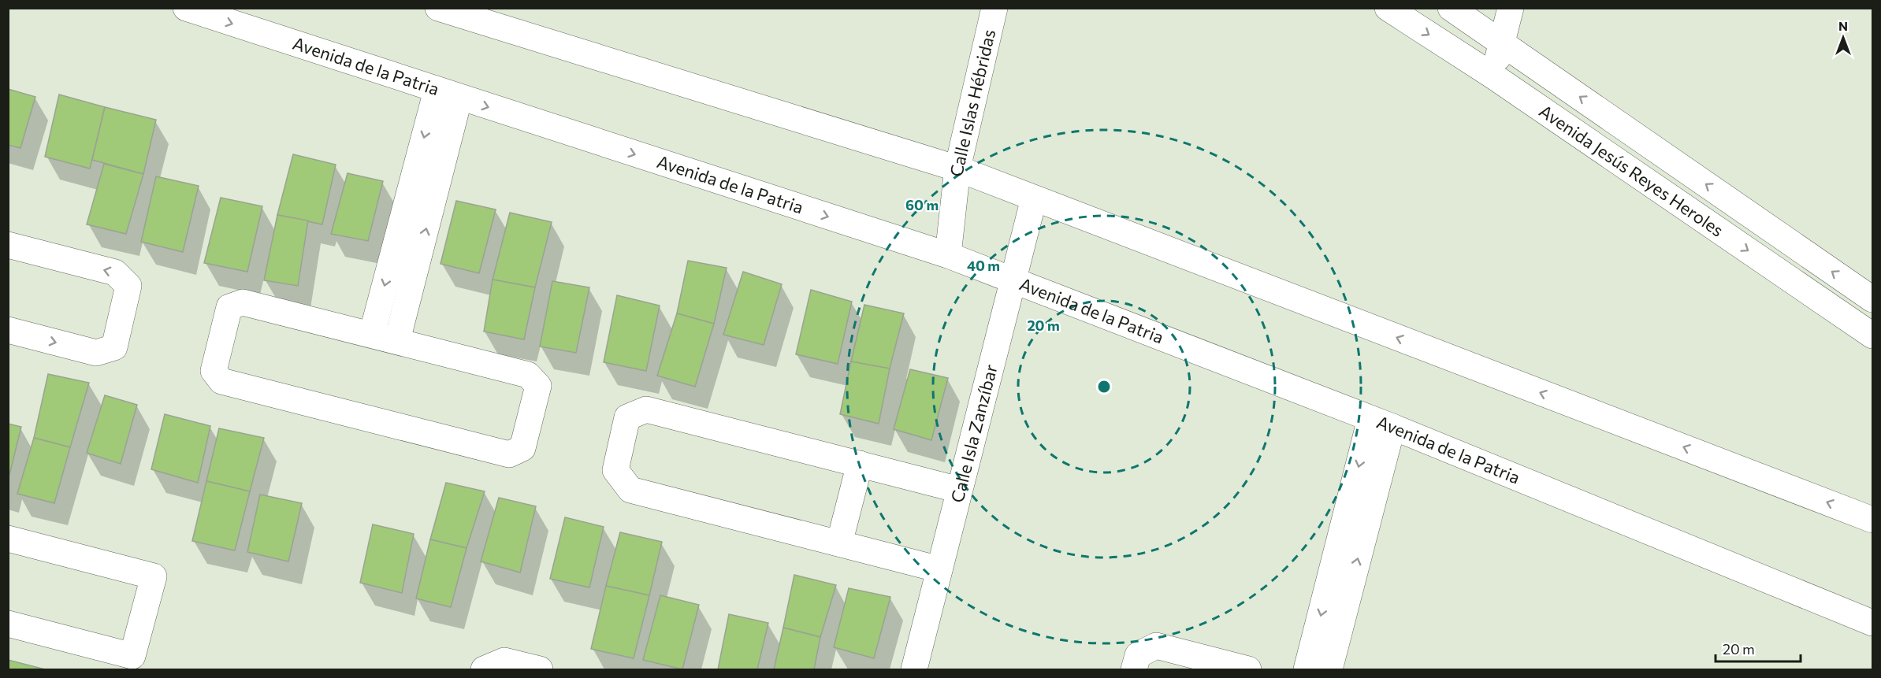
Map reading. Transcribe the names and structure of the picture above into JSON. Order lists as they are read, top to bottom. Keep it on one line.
{"streets":{"street":["Avenida de la Patria","Calle Islas Hébridas","Avenida Jesús Reyes Heroles","Calle Isla Zanzíbar"]},"crossings":[["Avenida de la Patria","Calle Islas Hébridas"],["Avenida de la Patria","Calle Isla Zanzíbar"]],"scale_bar":"20 m","north":"top","rings":["60 m","40 m","20 m"]}
